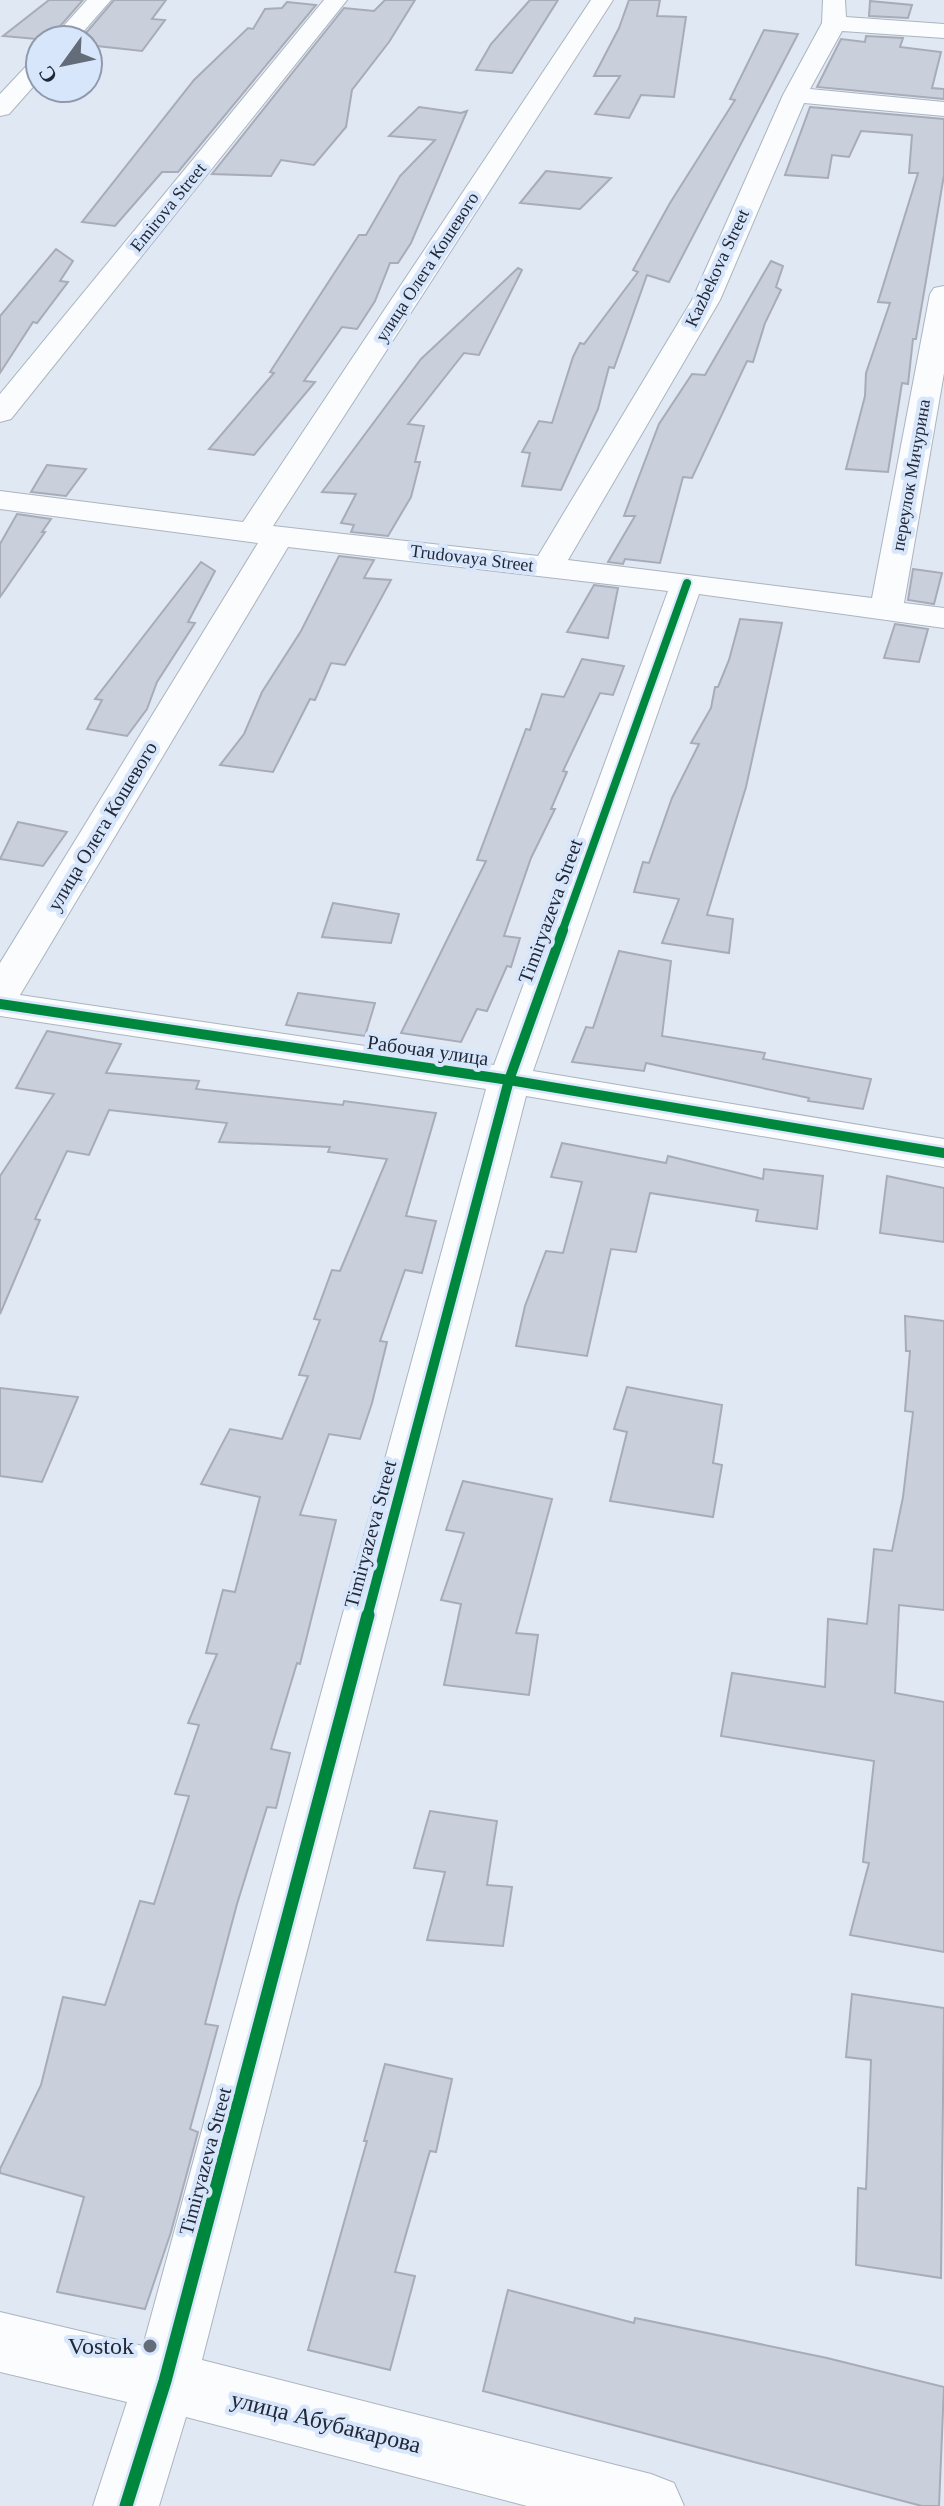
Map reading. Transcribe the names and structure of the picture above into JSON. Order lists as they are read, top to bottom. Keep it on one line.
{"streets":{"street":["Emirova Street","улица Олега Кошевого","Kazbekova Street","переулок Мичурина","Trudovaya Street","Timiryazeva Street","Рабочая улица","улица Абубакарова"]},"crossings":[["улица Олега Кошевого","Trudovaya Street"],["Kazbekova Street","Trudovaya Street"],["переулок Мичурина","Trudovaya Street"],["Trudovaya Street","Timiryazeva Street"],["Timiryazeva Street","Рабочая улица"],["Timiryazeva Street","улица Абубакарова"]],"places":["Vostok"],"north":"bottom left"}
